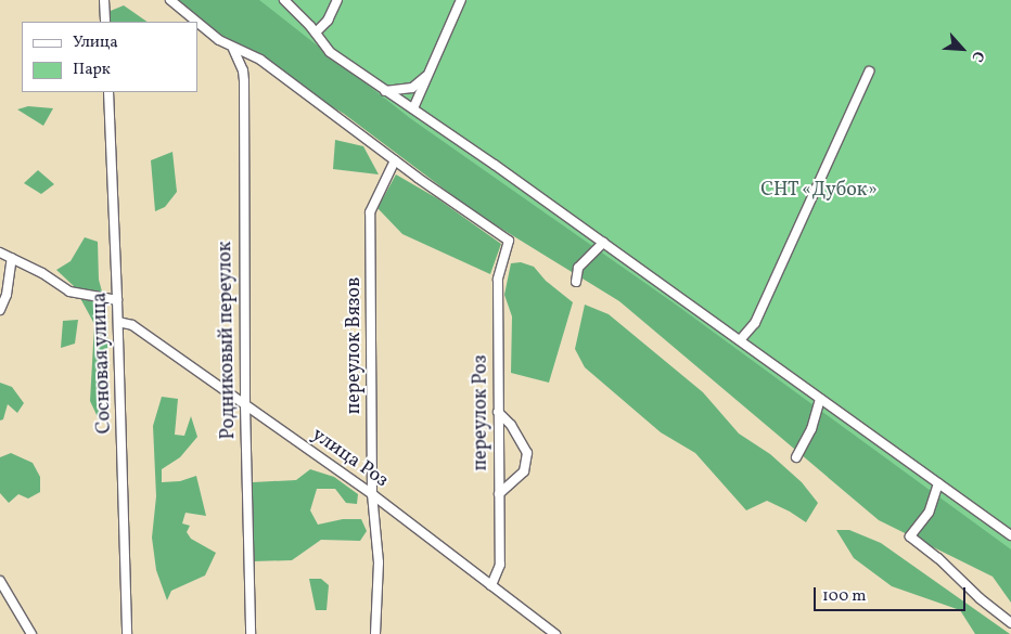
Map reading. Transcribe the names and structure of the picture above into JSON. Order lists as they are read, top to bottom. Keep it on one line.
{"streets":{"street":["Родниковый переулок","переулок Вязов","Сосновая улица","переулок Роз","улица Роз"]},"crossings":[["Родниковый переулок","улица Роз"],["переулок Вязов","переулок Роз"],["переулок Вязов","улица Роз"],["Сосновая улица","улица Роз"],["переулок Роз","улица Роз"]],"parks":["СНТ «Дубок»"],"legend":["Улица","Парк"],"scale_bar":"100 m","north":"bottom right"}
